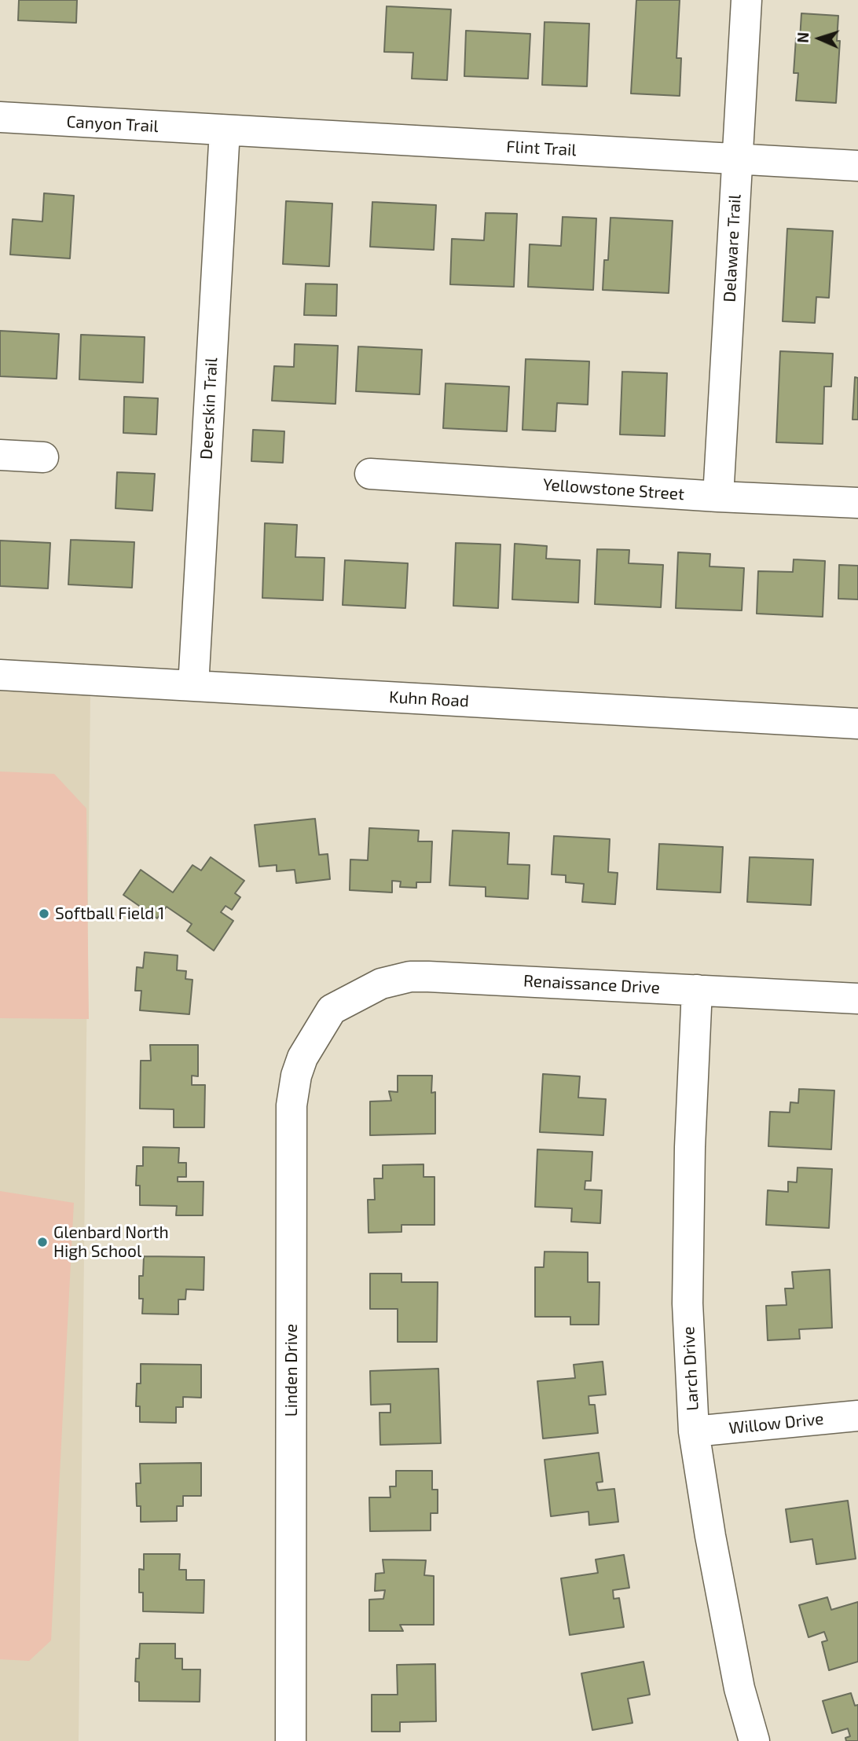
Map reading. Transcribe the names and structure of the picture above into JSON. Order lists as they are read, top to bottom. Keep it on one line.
{"streets":{"street":["Canyon Trail","Flint Trail","Delaware Trail","Deerskin Trail","Yellowstone Street","Kuhn Road","Renaissance Drive","Larch Drive","Linden Drive","Willow Drive"]},"crossings":[["Canyon Trail","Flint Trail"],["Canyon Trail","Deerskin Trail"],["Flint Trail","Delaware Trail"],["Flint Trail","Deerskin Trail"],["Delaware Trail","Yellowstone Street"],["Deerskin Trail","Kuhn Road"],["Renaissance Drive","Larch Drive"],["Renaissance Drive","Linden Drive"],["Larch Drive","Willow Drive"]],"places":["Softball Field 1","Glenbard North High School"],"north":"left"}
